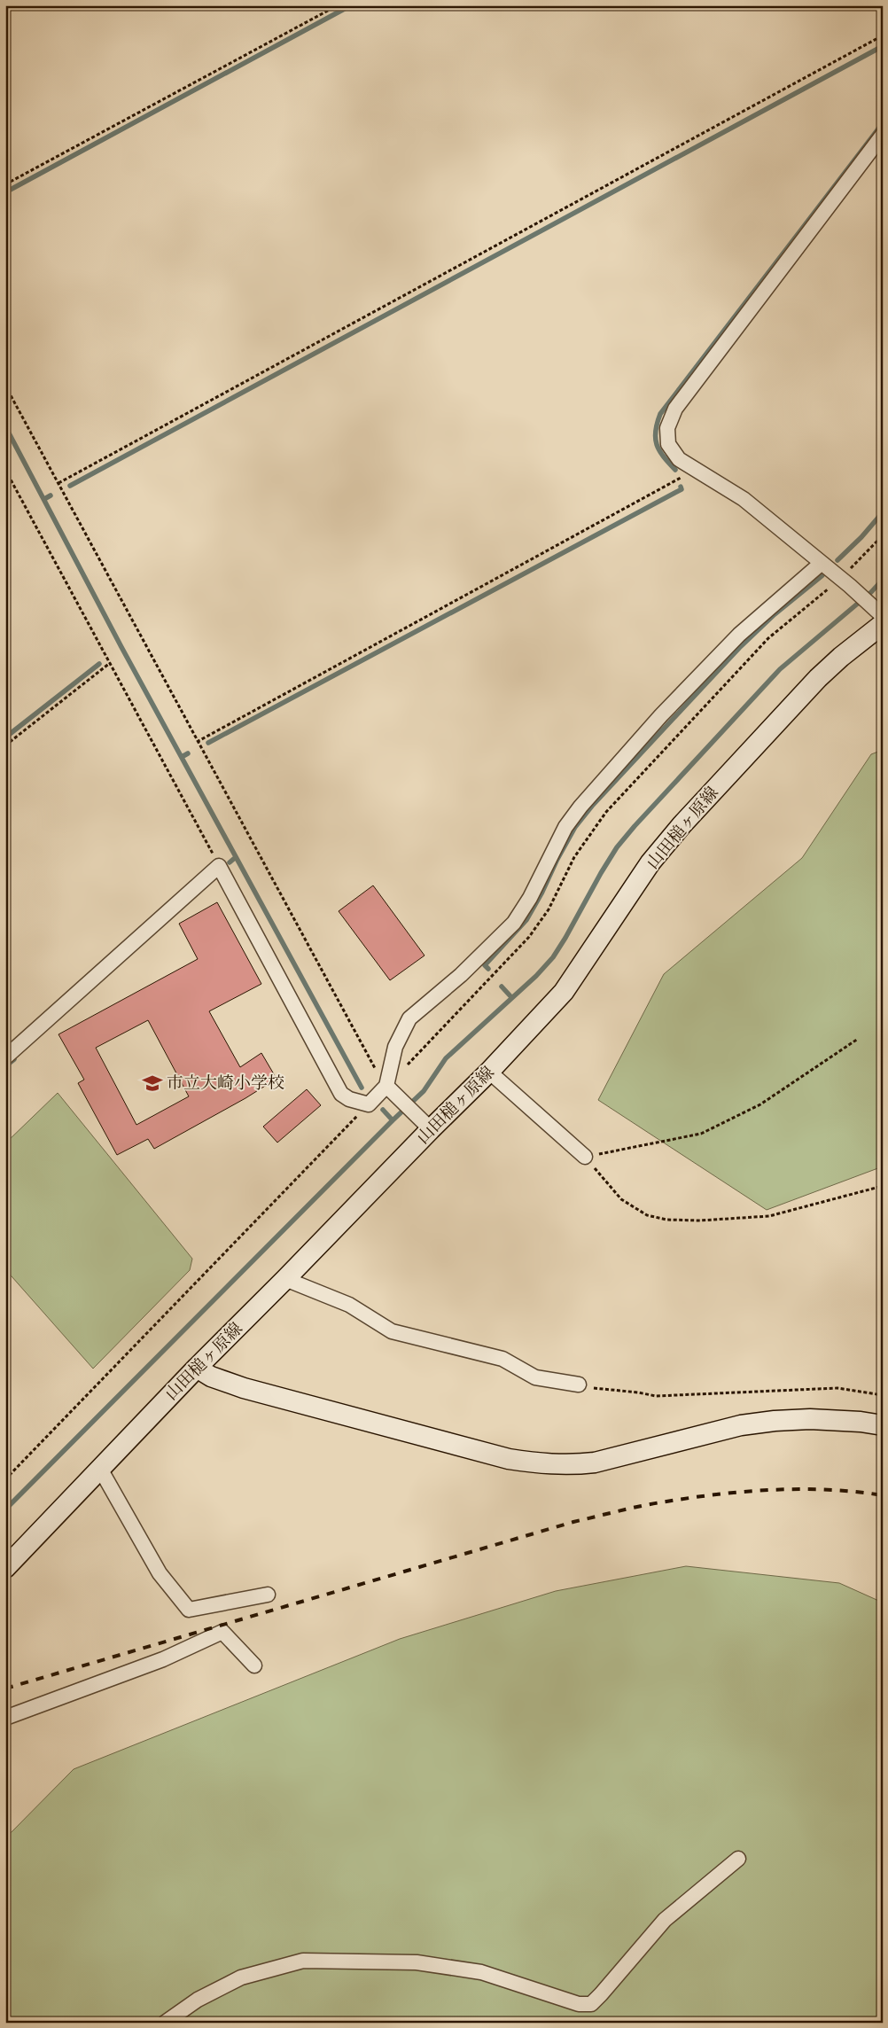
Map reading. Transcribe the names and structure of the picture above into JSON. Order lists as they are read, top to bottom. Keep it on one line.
{"streets":{"main road":["山田槌ヶ原線"]},"places":{"school or university":["市立大崎小学校"]}}
